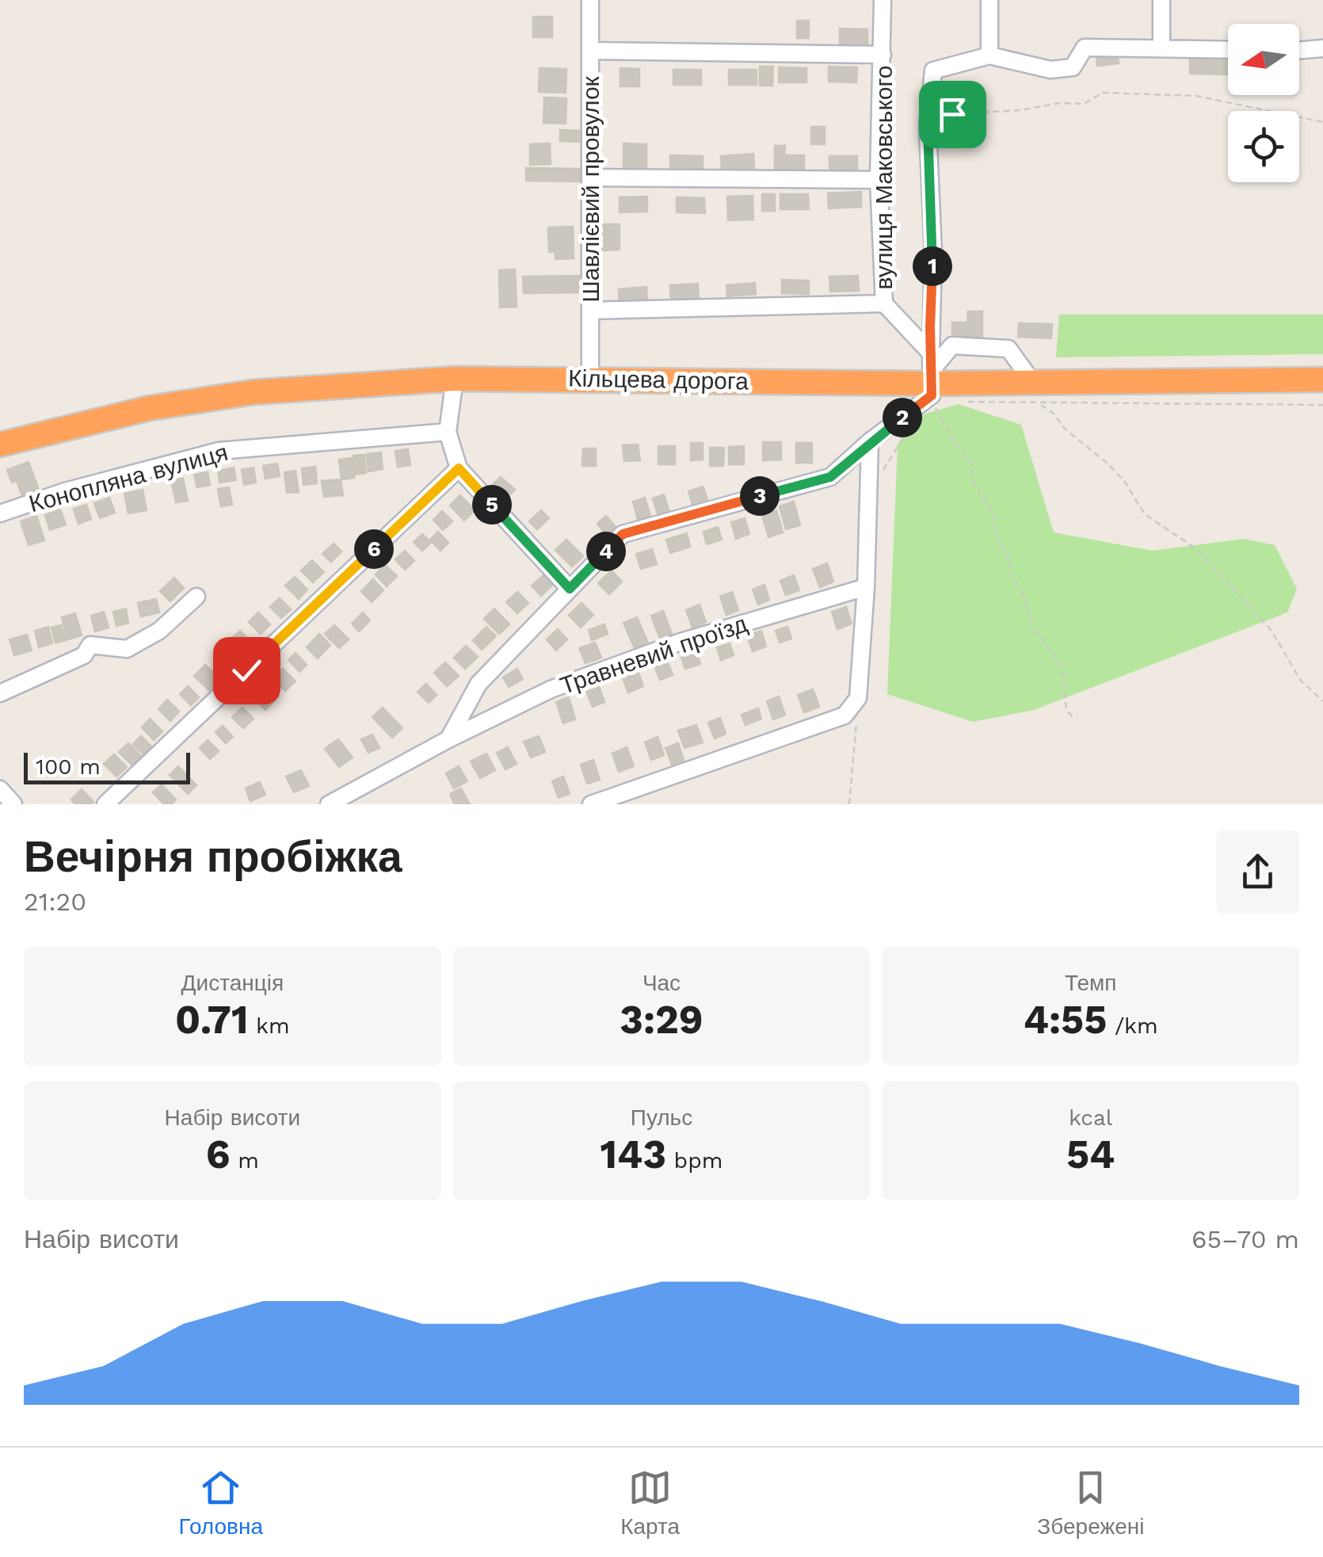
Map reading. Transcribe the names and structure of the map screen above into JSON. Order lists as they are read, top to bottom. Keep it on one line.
{"streets":{"highway":["Кільцева дорога"],"street":["вулиця Маковського","Шавлієвий провулок","Конопляна вулиця","Травневий проїзд"]},"crossings":[["вулиця Маковського","Кільцева дорога"],["Шавлієвий провулок","Кільцева дорога"]],"scale_bar":"100 m","north":"left","page":{"pins":["1","2","3","5","6","4"],"scale":"100 m","heading":["Вечірня пробіжка","21:20"],"stats":[["Дистанція","0.71 km"],["Час","3:29"],["Темп","4:55 /km"],["Набір висоти","6 m"],["Пульс","143 bpm"],["kcal","54"]],"chart":["Набір висоти","65–70 m"],"tabs":["Головна","Карта","Збережені"]}}
